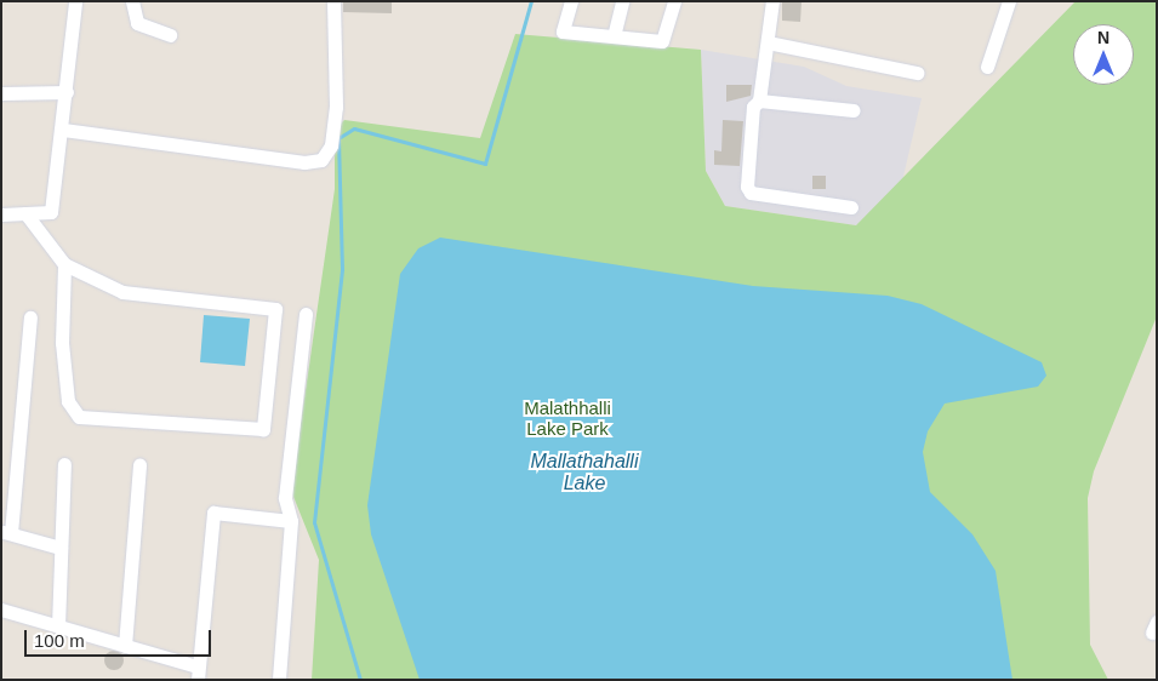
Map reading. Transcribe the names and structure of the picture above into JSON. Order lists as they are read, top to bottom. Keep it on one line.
{"water":["Mallathahalli Lake"],"parks":["Malathhalli Lake Park"],"scale_bar":"100 m","north":"top"}
